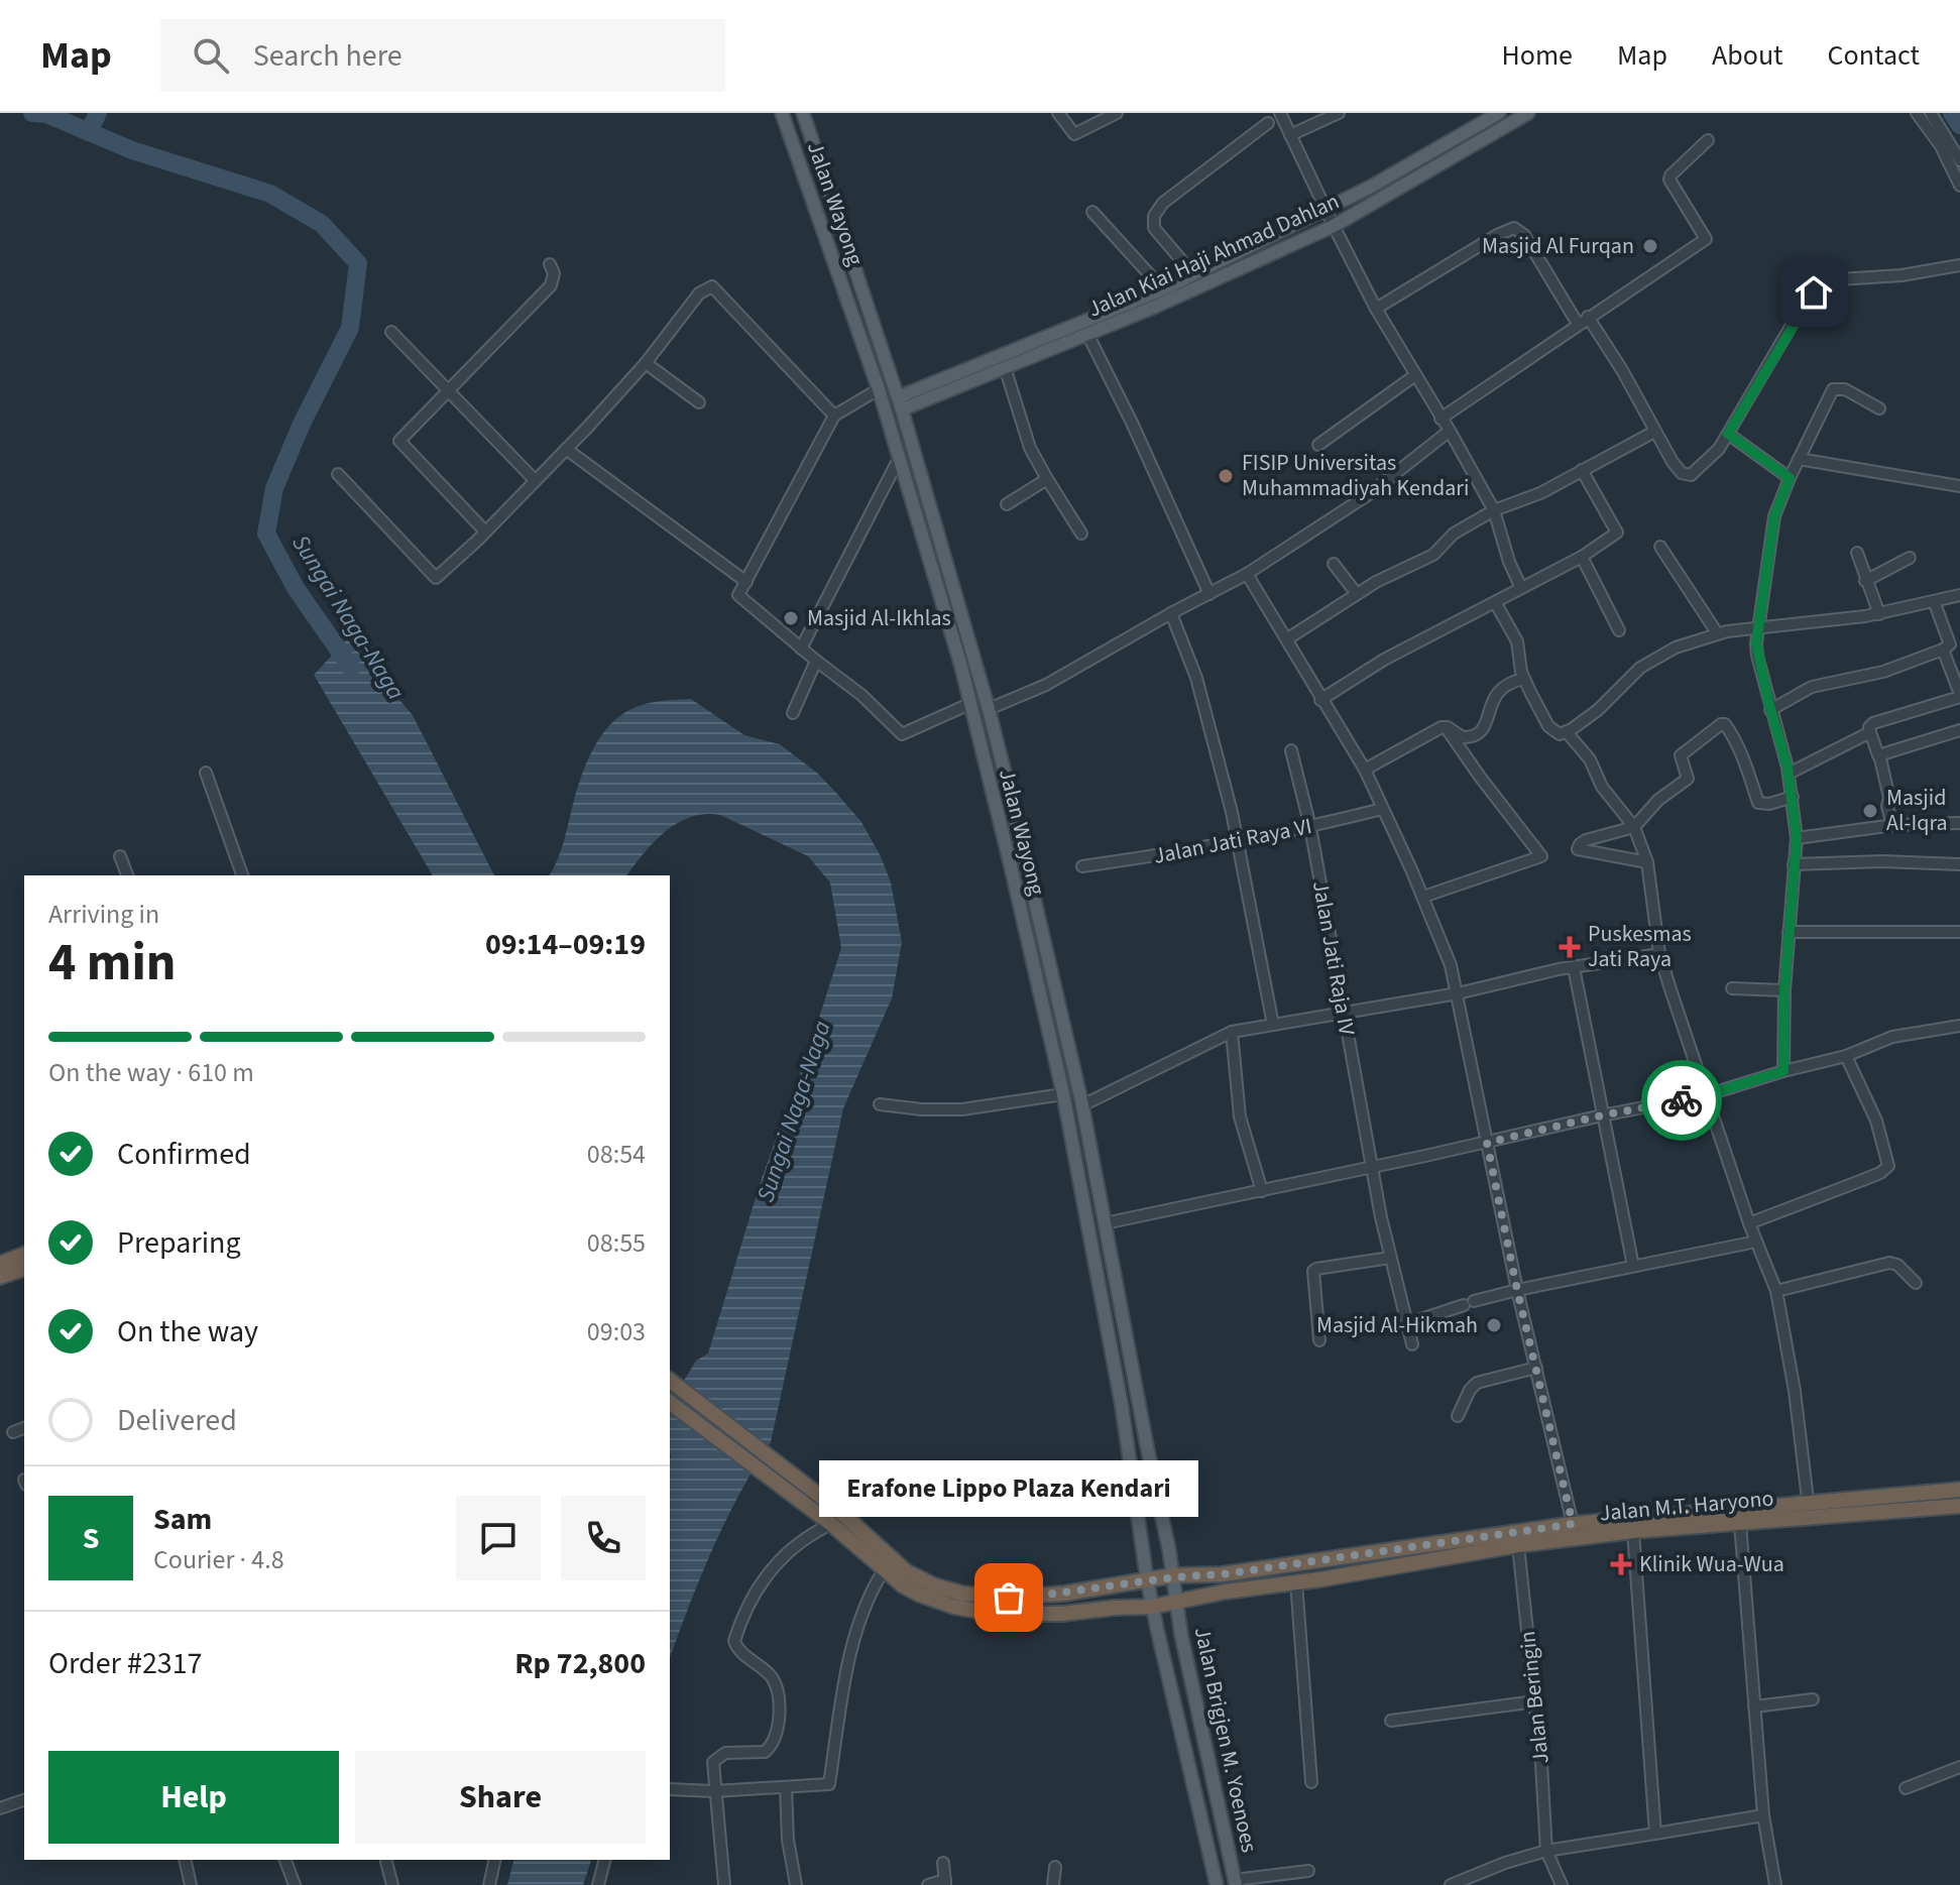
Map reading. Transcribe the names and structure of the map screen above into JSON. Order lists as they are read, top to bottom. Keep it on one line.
{"streets":{"highway":["Jalan M.T. Haryono"],"main road":["Jalan Wayong","Jalan Kiai Haji Ahmad Dahlan","Jalan Brigjen M. Yoenoes"],"street":["Jalan Jati Raya VI","Jalan Jati Raja IV","Jalan Beringin"]},"crossings":[["Jalan Wayong","Jalan Kiai Haji Ahmad Dahlan"],["Jalan Wayong","Jalan M.T. Haryono"],["Jalan Wayong","Jalan Brigjen M. Yoenoes"],["Jalan Jati Raya VI","Jalan Jati Raja IV"],["Jalan M.T. Haryono","Jalan Beringin"],["Jalan M.T. Haryono","Jalan Brigjen M. Yoenoes"]],"water":["Sungai Naga-Naga"],"places":{"other":["Masjid Al Furqan","FISIP Universitas Muhammadiyah Kendari","Masjid Al-Ikhlas","Masjid Al-Iqra","Masjid Al-Hikmah","Erafone Lippo Plaza Kendari"],"health":["Puskesmas Jati Raya","Klinik Wua-Wua"]},"page":{"header":"Map","search":"Search here","nav":["Home","Map","About","Contact"],"heading":["4 min","Arriving in","09:14–09:19"],"panel":["Sam","Courier · 4.8","Order #2317","Rp 72,800"],"bar":"On the way · 610 m","list":[["Confirmed","08:54"],["Preparing","08:55"],["On the way","09:03"],"Delivered"],"bubble":"Erafone Lippo Plaza Kendari","round":"S","buttons":["Help","Share"]}}
